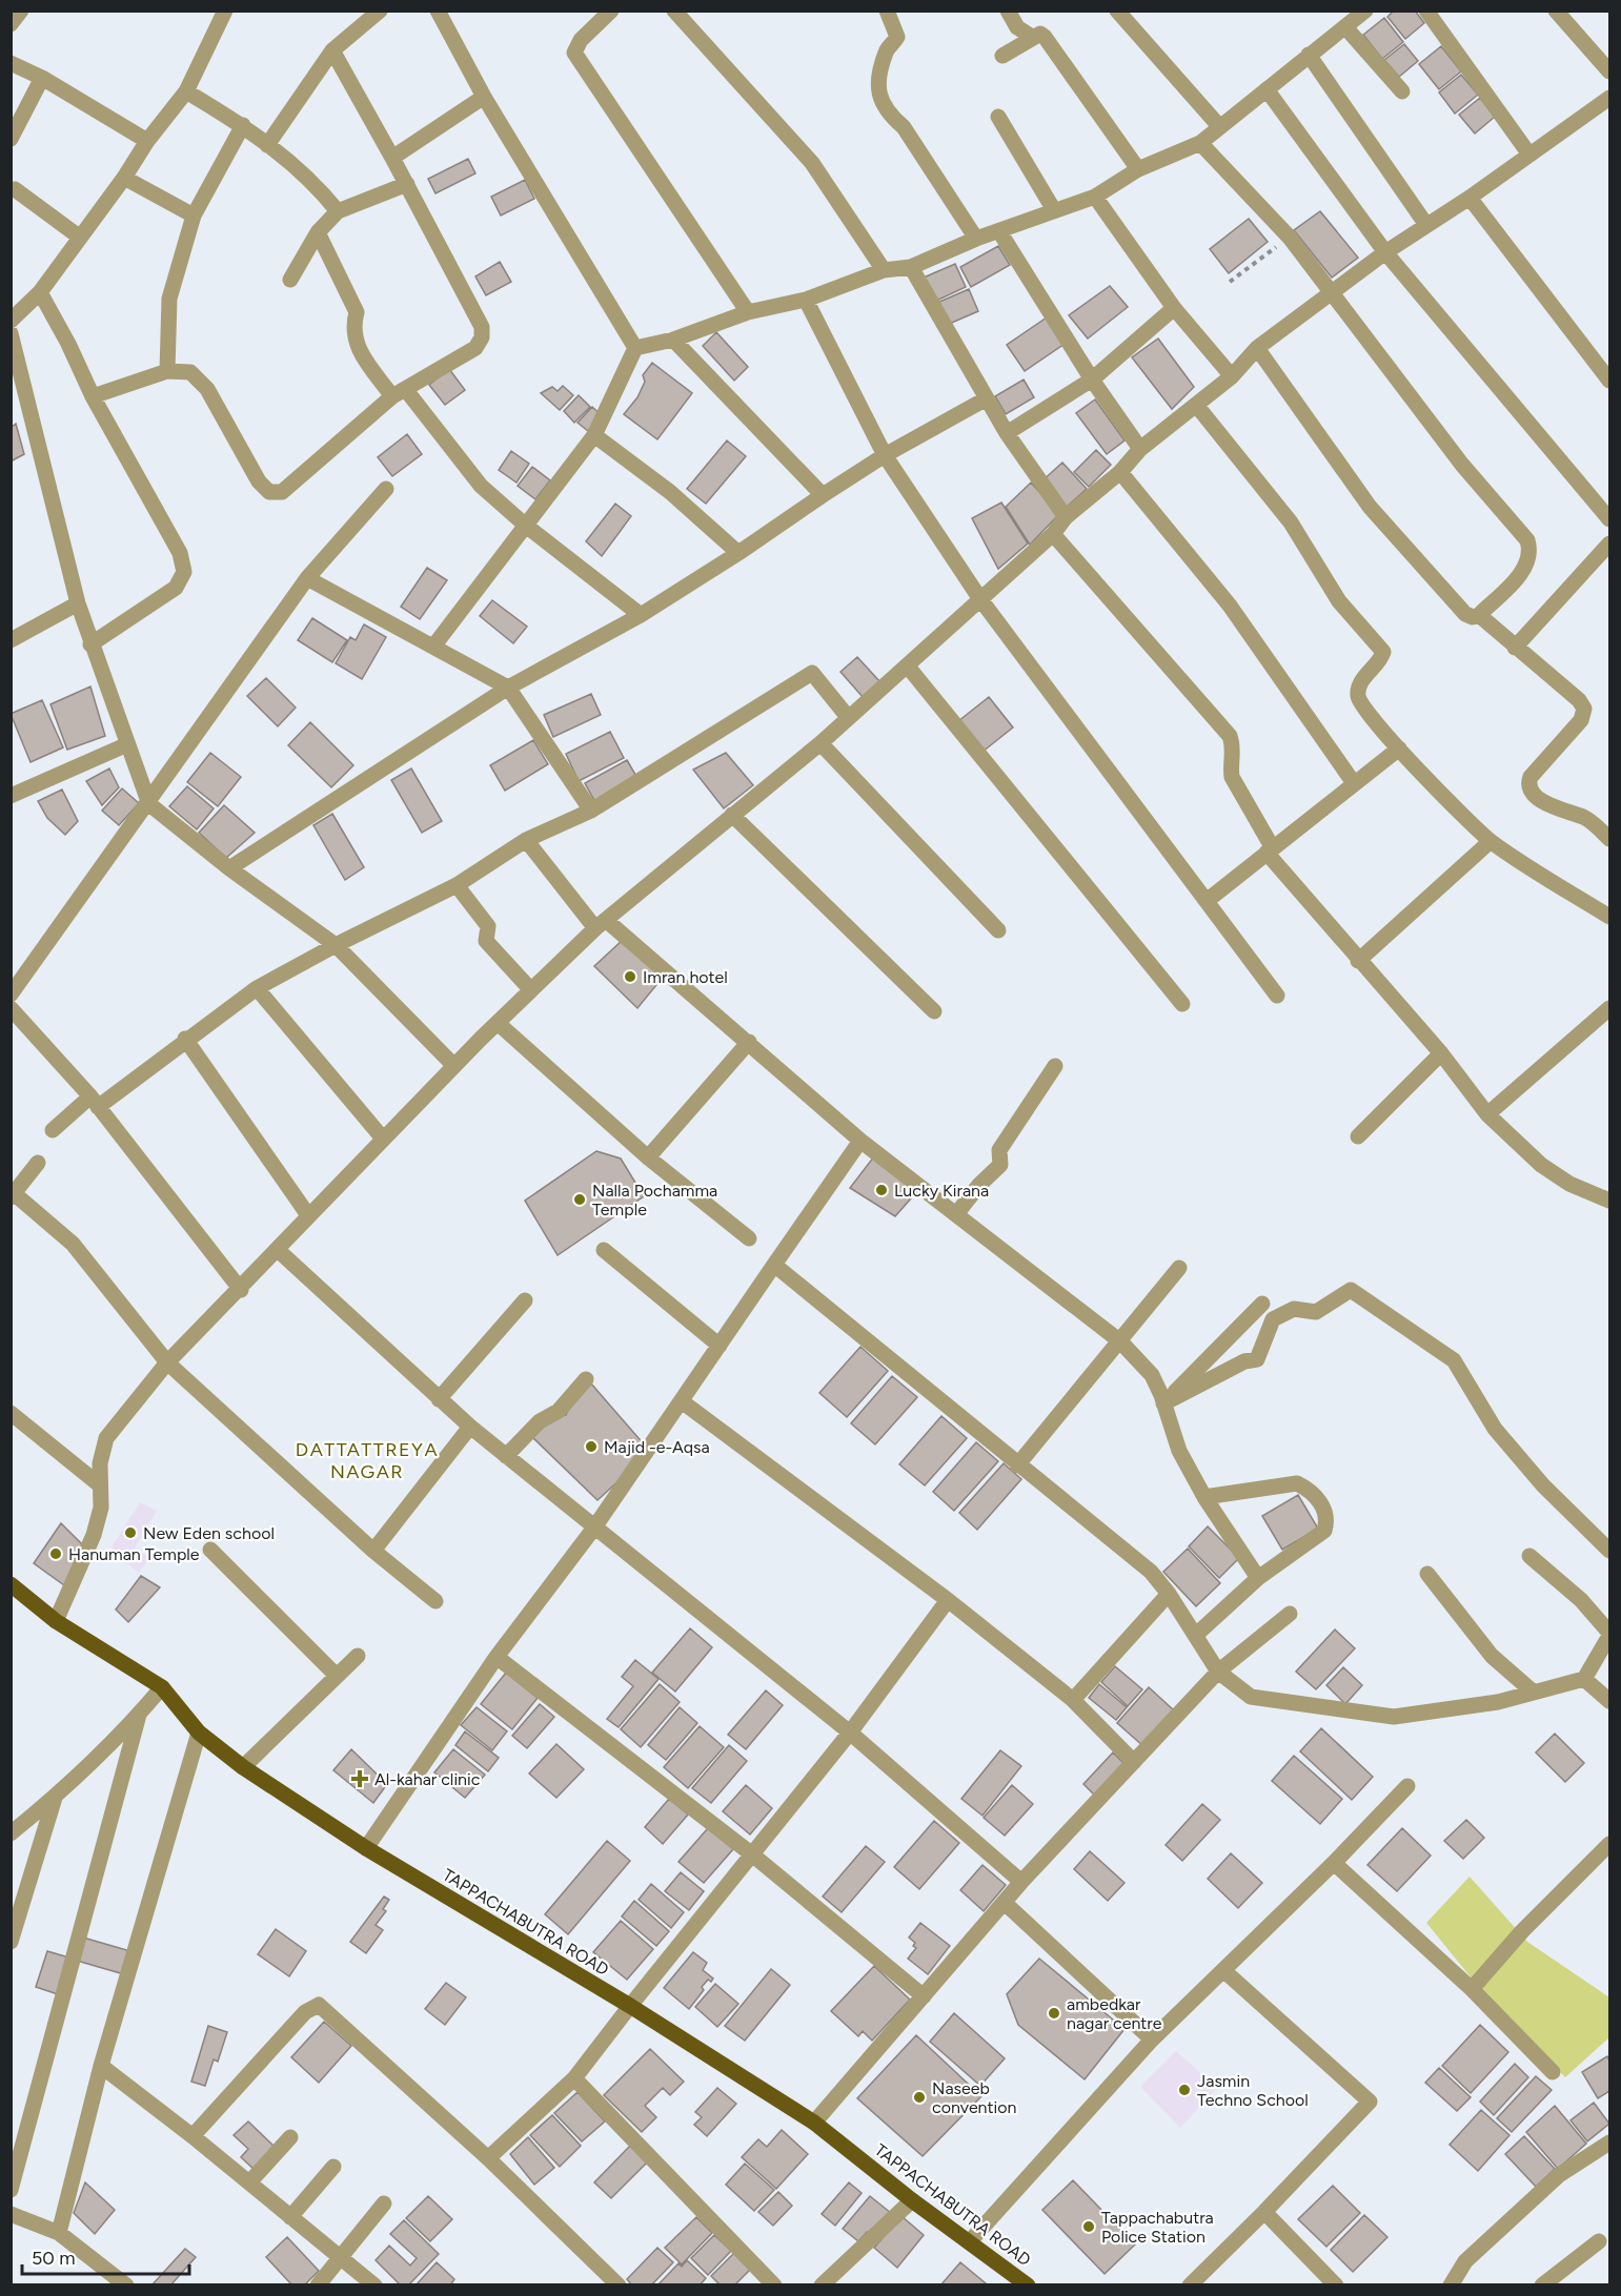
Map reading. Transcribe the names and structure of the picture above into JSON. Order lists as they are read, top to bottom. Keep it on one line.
{"streets":{"main road":["TAPPACHABUTRA ROAD"]},"districts":["DATTATTREYA NAGAR"],"places":{"other":["Imran hotel","Lucky Kirana","Nalla Pochamma Temple","Majid -e-Aqsa","New Eden school","Hanuman Temple","ambedkar nagar centre","Jasmin Techno School","Naseeb convention","Tappachabutra Police Station"],"health":["Al-kahar clinic"]},"scale_bar":"50 m"}
